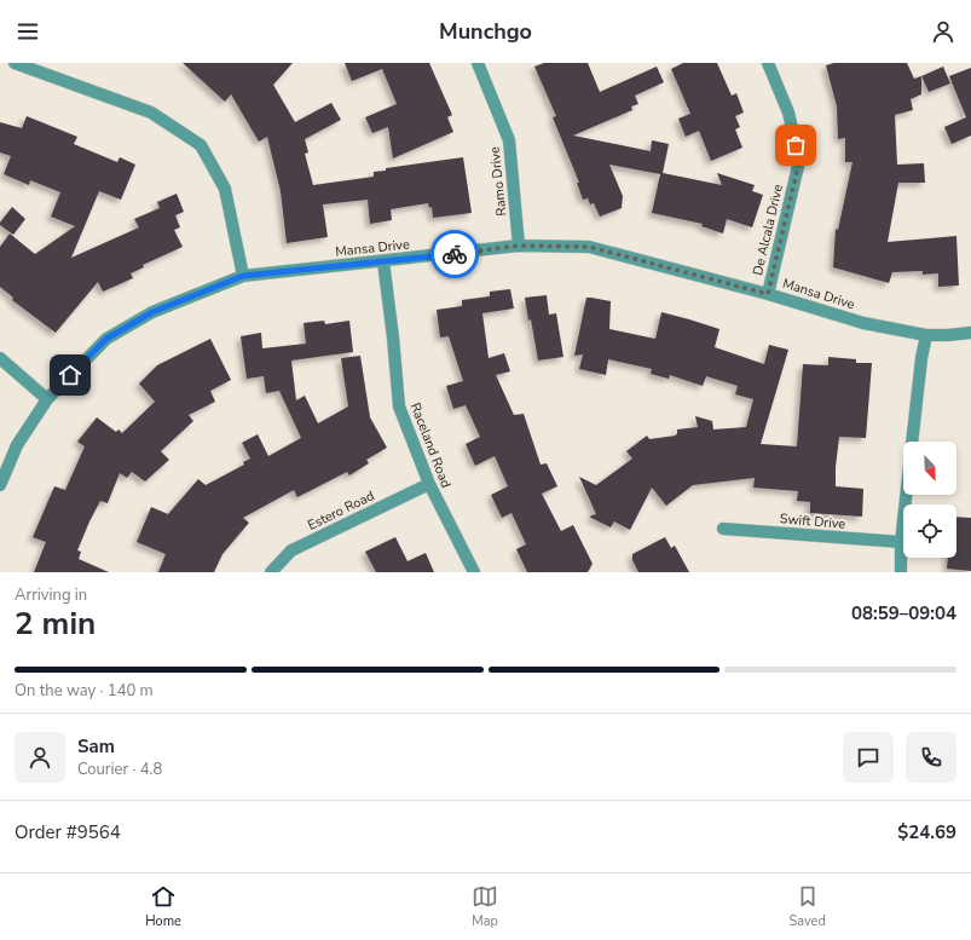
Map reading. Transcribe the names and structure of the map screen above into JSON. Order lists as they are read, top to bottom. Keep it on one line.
{"streets":{"street":["Ramo Drive","De Alcala Drive","Mansa Drive","Raceland Road","Estero Road","Swift Drive"]},"crossings":[["Ramo Drive","Mansa Drive"],["De Alcala Drive","Mansa Drive"],["Mansa Drive","Raceland Road"],["Raceland Road","Estero Road"]],"north":"bottom right","page":{"header":"Munchgo","heading":["2 min","Arriving in","08:59–09:04"],"panel":["Sam","Courier · 4.8","Order #9564","$24.69"],"bar":"On the way · 140 m","tabs":["Home","Map","Saved"]}}
